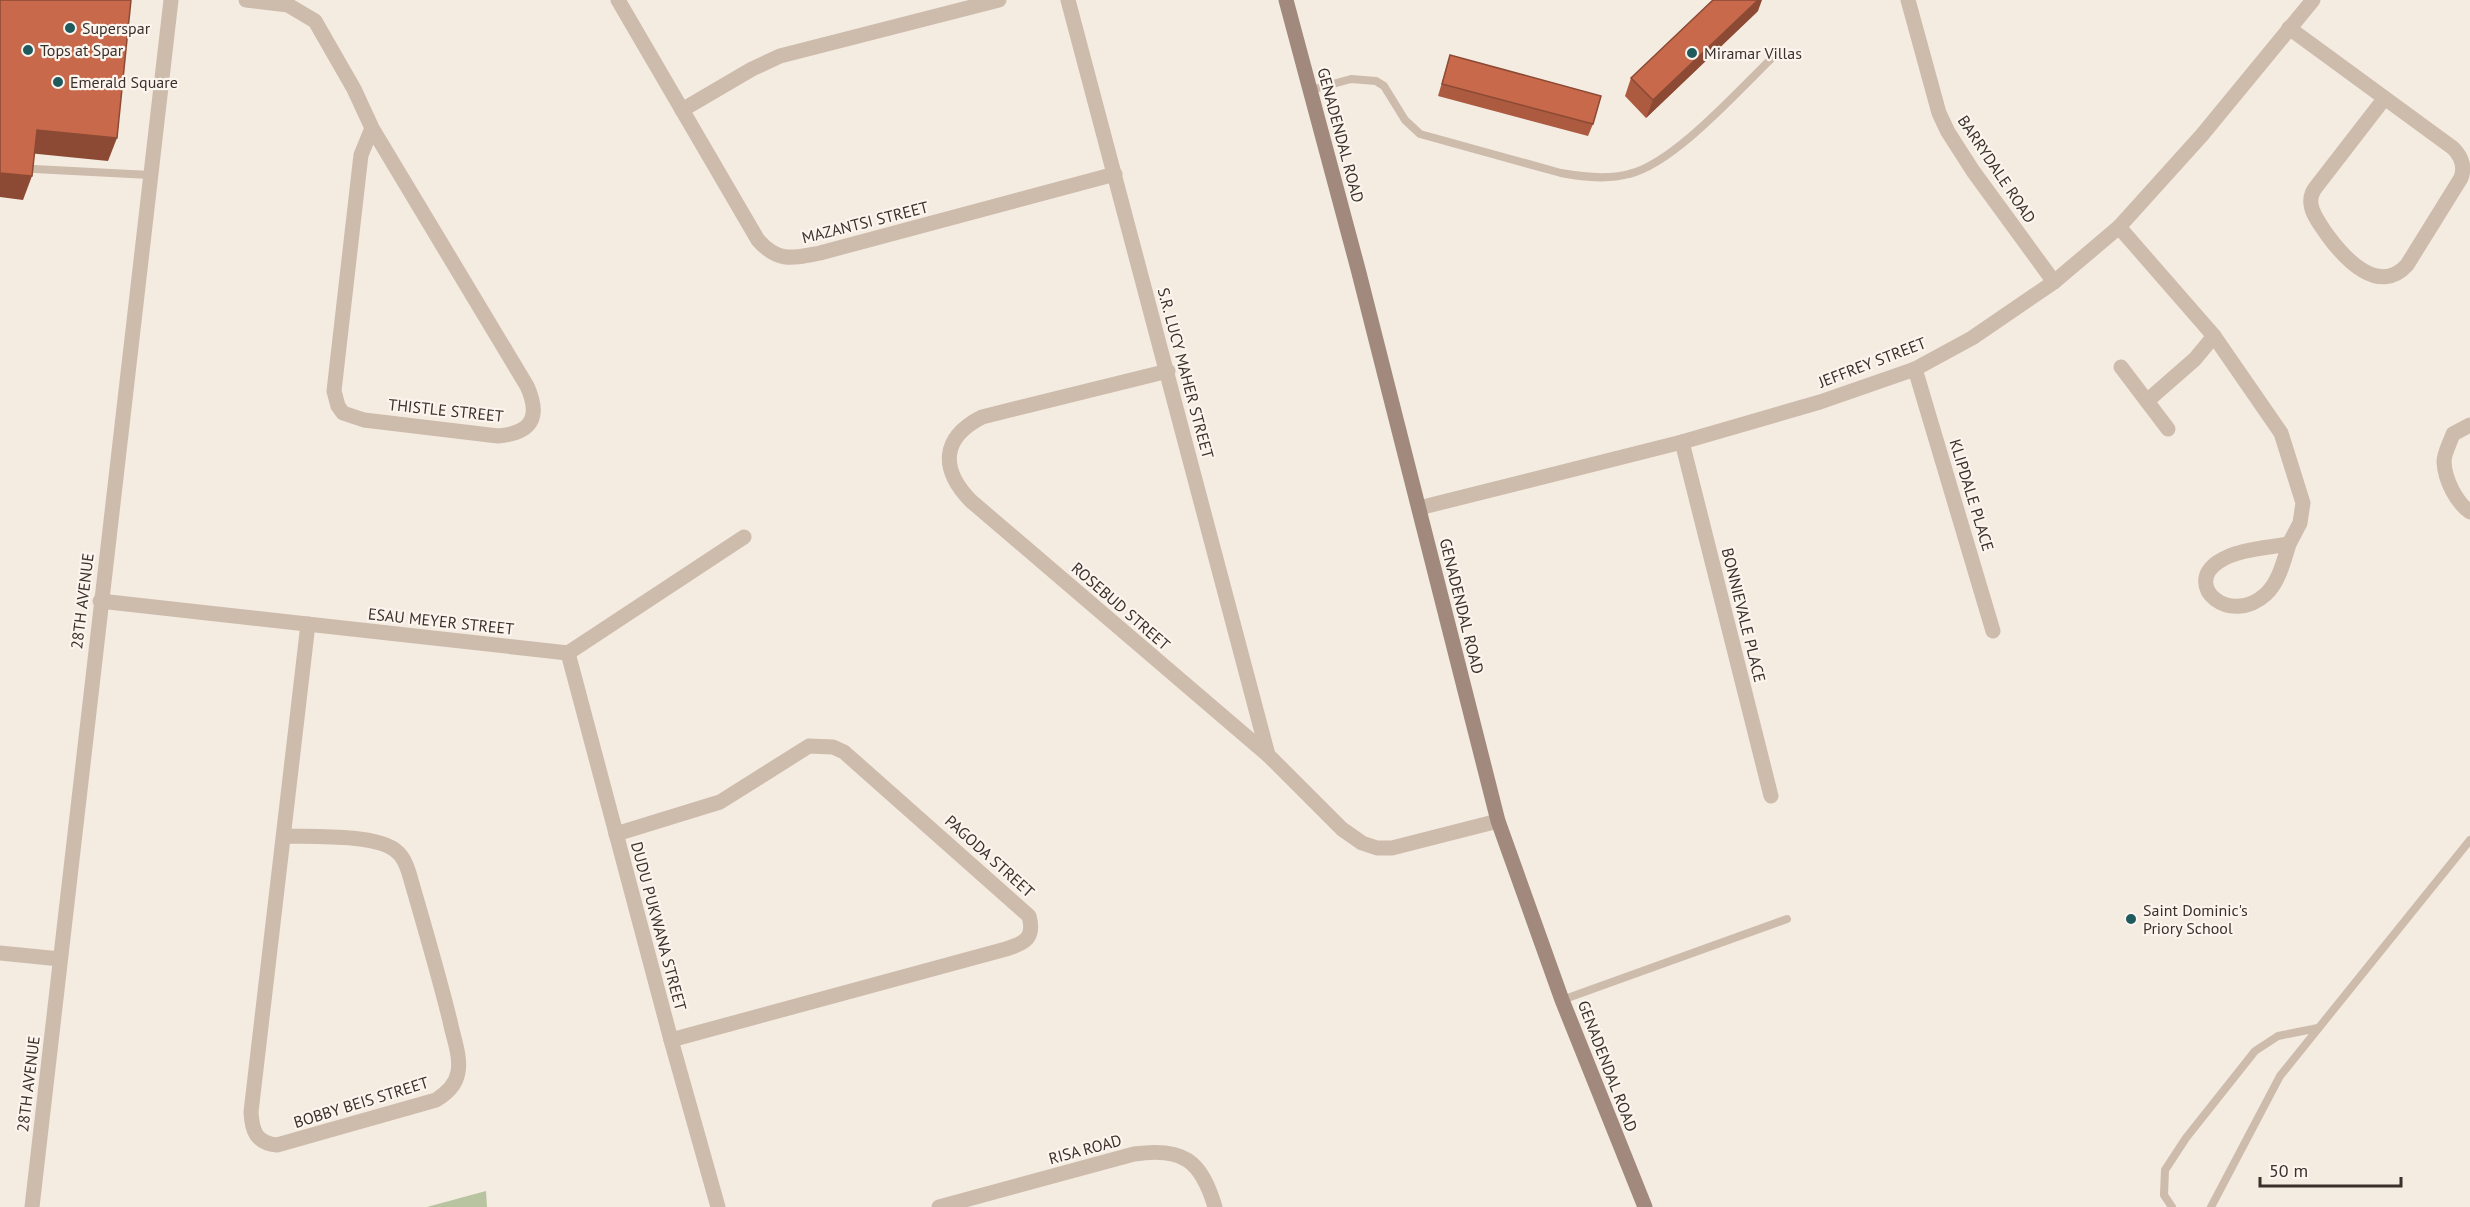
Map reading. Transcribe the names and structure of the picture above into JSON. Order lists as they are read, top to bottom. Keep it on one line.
{"streets":{"street":["GENADENDAL ROAD","BARRYDALE ROAD","MAZANTSI STREET","JEFFREY STREET","S.R. LUCY MAHER STREET","THISTLE STREET","KLIPDALE PLACE","28TH AVENUE","ROSEBUD STREET","BONNIEVALE PLACE","ESAU MEYER STREET","PAGODA STREET","DUDU PUKWANA STREET","BOBBY BEIS STREET","RISA ROAD"]},"crossings":[["GENADENDAL ROAD","JEFFREY STREET"],["GENADENDAL ROAD","ROSEBUD STREET"],["BARRYDALE ROAD","JEFFREY STREET"],["MAZANTSI STREET","S.R. LUCY MAHER STREET"],["JEFFREY STREET","KLIPDALE PLACE"],["JEFFREY STREET","BONNIEVALE PLACE"],["S.R. LUCY MAHER STREET","ROSEBUD STREET"],["28TH AVENUE","ESAU MEYER STREET"],["ESAU MEYER STREET","DUDU PUKWANA STREET"],["ESAU MEYER STREET","BOBBY BEIS STREET"],["PAGODA STREET","DUDU PUKWANA STREET"]],"places":["Superspar","Tops at Spar","Miramar Villas","Emerald Square","Saint Dominic's Priory School"],"scale_bar":"50 m"}
